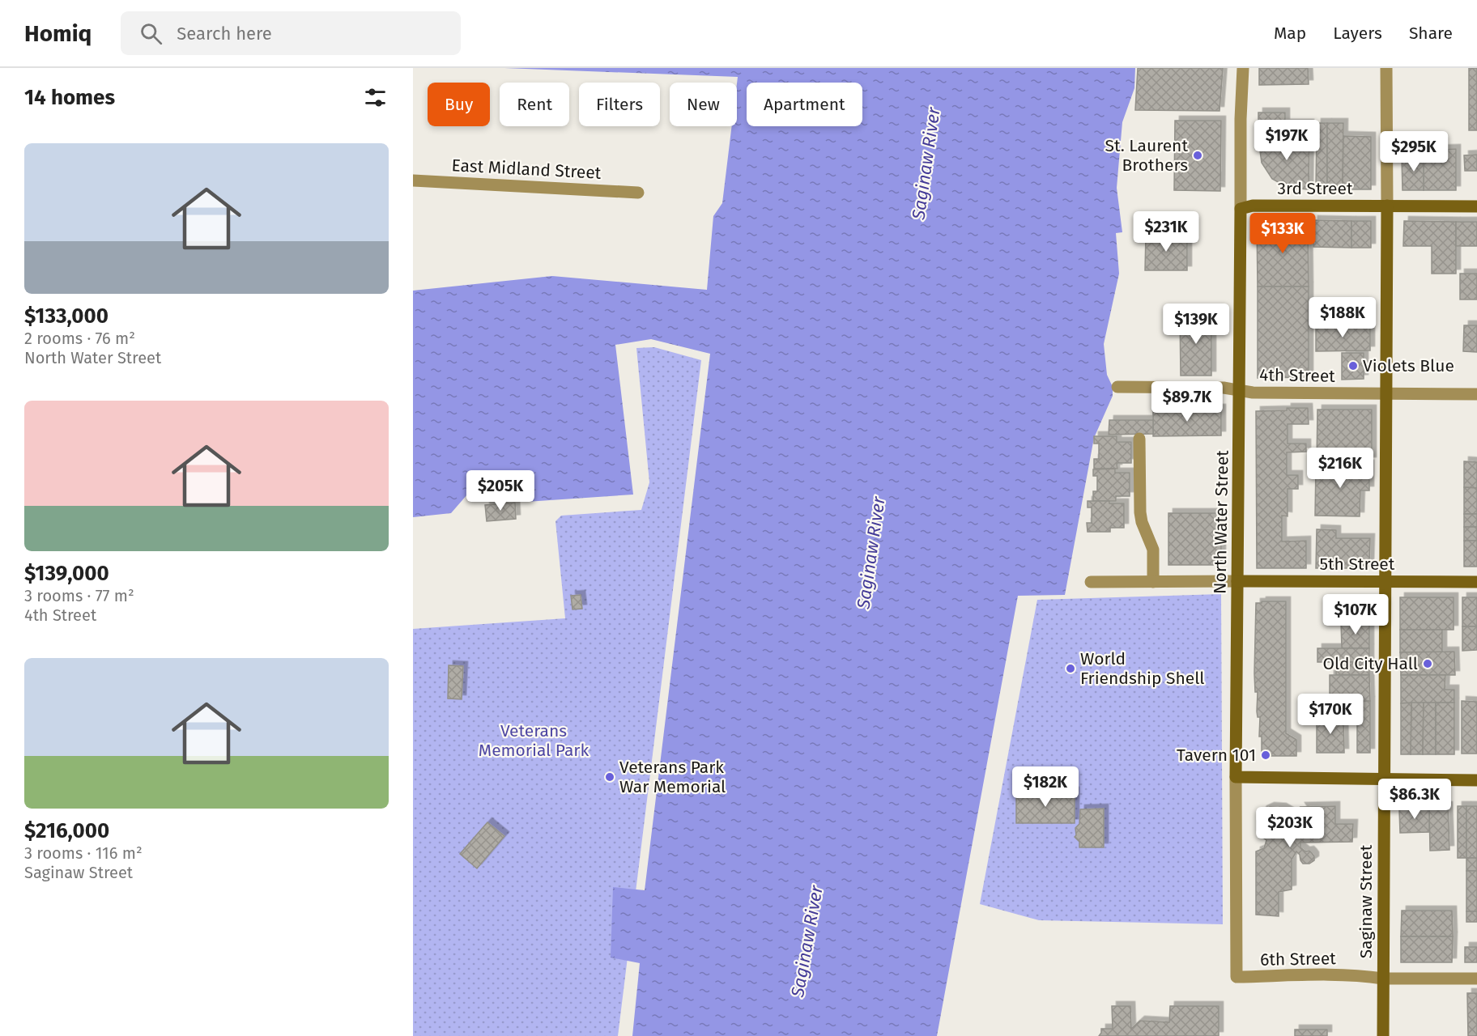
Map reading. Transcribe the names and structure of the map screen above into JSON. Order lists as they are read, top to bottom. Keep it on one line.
{"streets":{"street":["East Midland Street","3rd Street","4th Street","North Water Street","5th Street","Saginaw Street","6th Street"]},"crossings":[["3rd Street","North Water Street"],["3rd Street","Saginaw Street"],["4th Street","North Water Street"],["4th Street","Saginaw Street"],["North Water Street","5th Street"],["North Water Street","6th Street"],["5th Street","Saginaw Street"],["Saginaw Street","6th Street"]],"water":["Saginaw River"],"parks":["Veterans Memorial Park"],"places":["St. Laurent Brothers","Violets Blue","Old City Hall","World Friendship Shell","Tavern 101","Veterans Park War Memorial"],"page":{"header":"Homiq","search":"Search here","nav":["Map","Layers","Share"],"heading":"14 homes","chip":["Buy","Rent","Filters","New","Apartment"],"price":["$197K","$295K","$231K","$133K","$188K","$139K","$89.7K","$216K","$205K","$107K","$170K","$182K","$86.3K","$203K"],"list":[{"name":"$133,000","note":"2 rooms · 76 m² · North Water Street"},{"name":"$139,000","note":"3 rooms · 77 m² · 4th Street"},{"name":"$216,000","note":"3 rooms · 116 m² · Saginaw Street"}]}}
